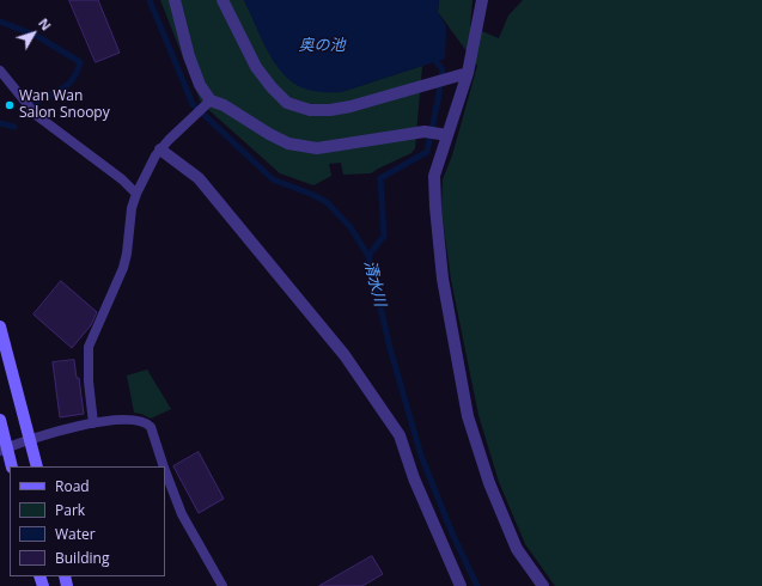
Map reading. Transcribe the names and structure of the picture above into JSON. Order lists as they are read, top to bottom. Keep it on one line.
{"water":["奥の池","清水川"],"places":["Wan Wan Salon Snoopy"],"legend":["Road","Park","Water","Building"],"north":"top right"}
